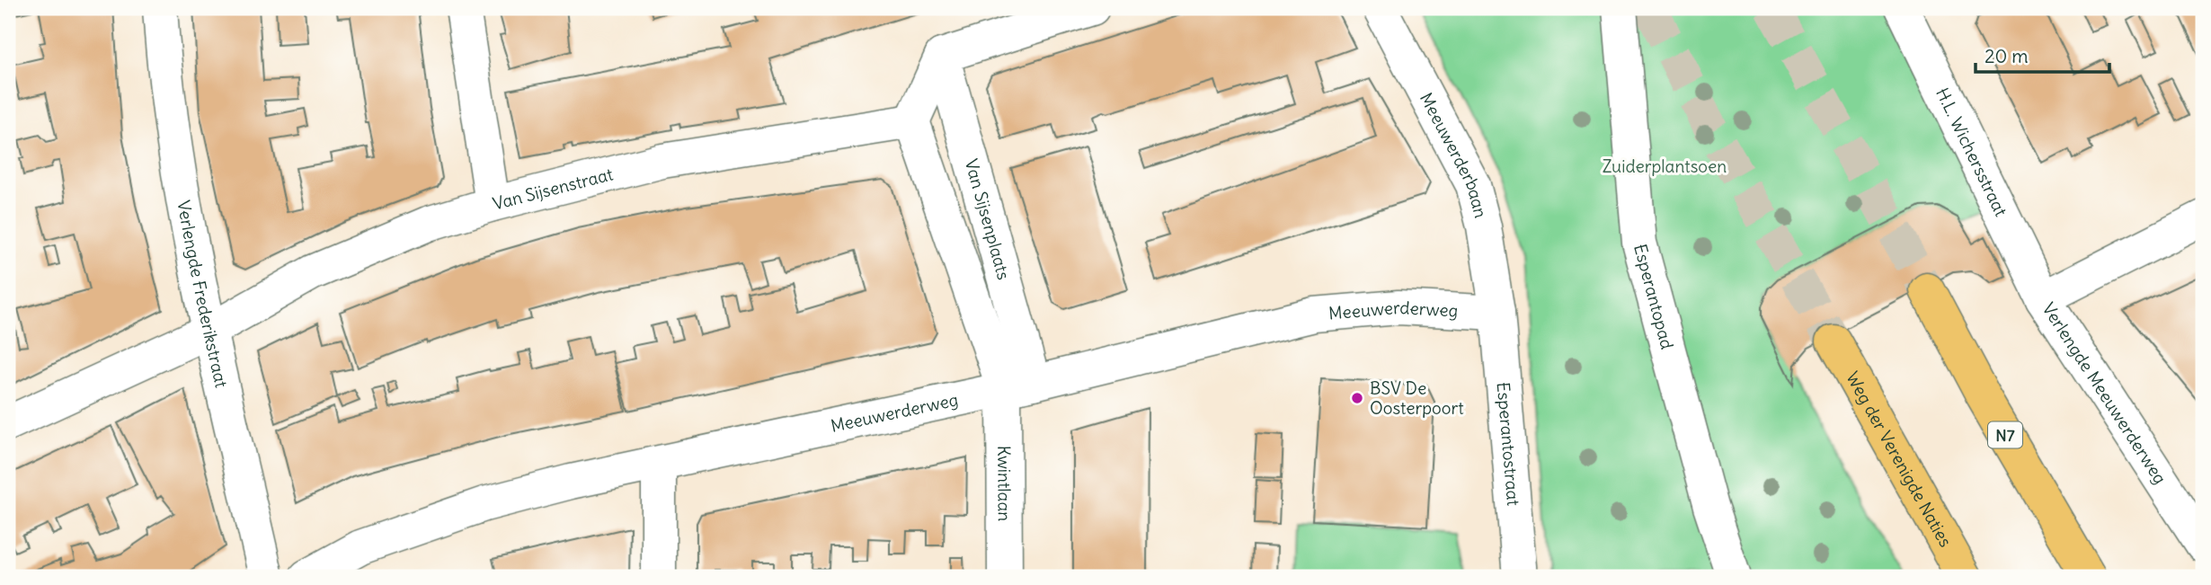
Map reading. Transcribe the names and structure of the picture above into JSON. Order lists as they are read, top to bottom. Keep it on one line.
{"streets":{"highway":["N7","Weg der Verenigde Naties"],"street":["H.L. Wichersstraat","Meeuwerderbaan","Van Sijsenstraat","Van Sijsenplaats","Verlengde Frederikstraat","Esperantopad","Meeuwerderweg","Verlengde Meeuwerderweg","Esperantostraat","Kwintlaan"]},"crossings":[["H.L. Wichersstraat","Verlengde Meeuwerderweg"],["Meeuwerderbaan","Meeuwerderweg"],["Meeuwerderbaan","Esperantostraat"],["Van Sijsenstraat","Verlengde Frederikstraat"],["Van Sijsenplaats","Meeuwerderweg"],["Van Sijsenplaats","Kwintlaan"],["Meeuwerderweg","Esperantostraat"],["Meeuwerderweg","Kwintlaan"]],"parks":["Zuiderplantsoen"],"places":["BSV De Oosterpoort"],"scale_bar":"20 m"}
